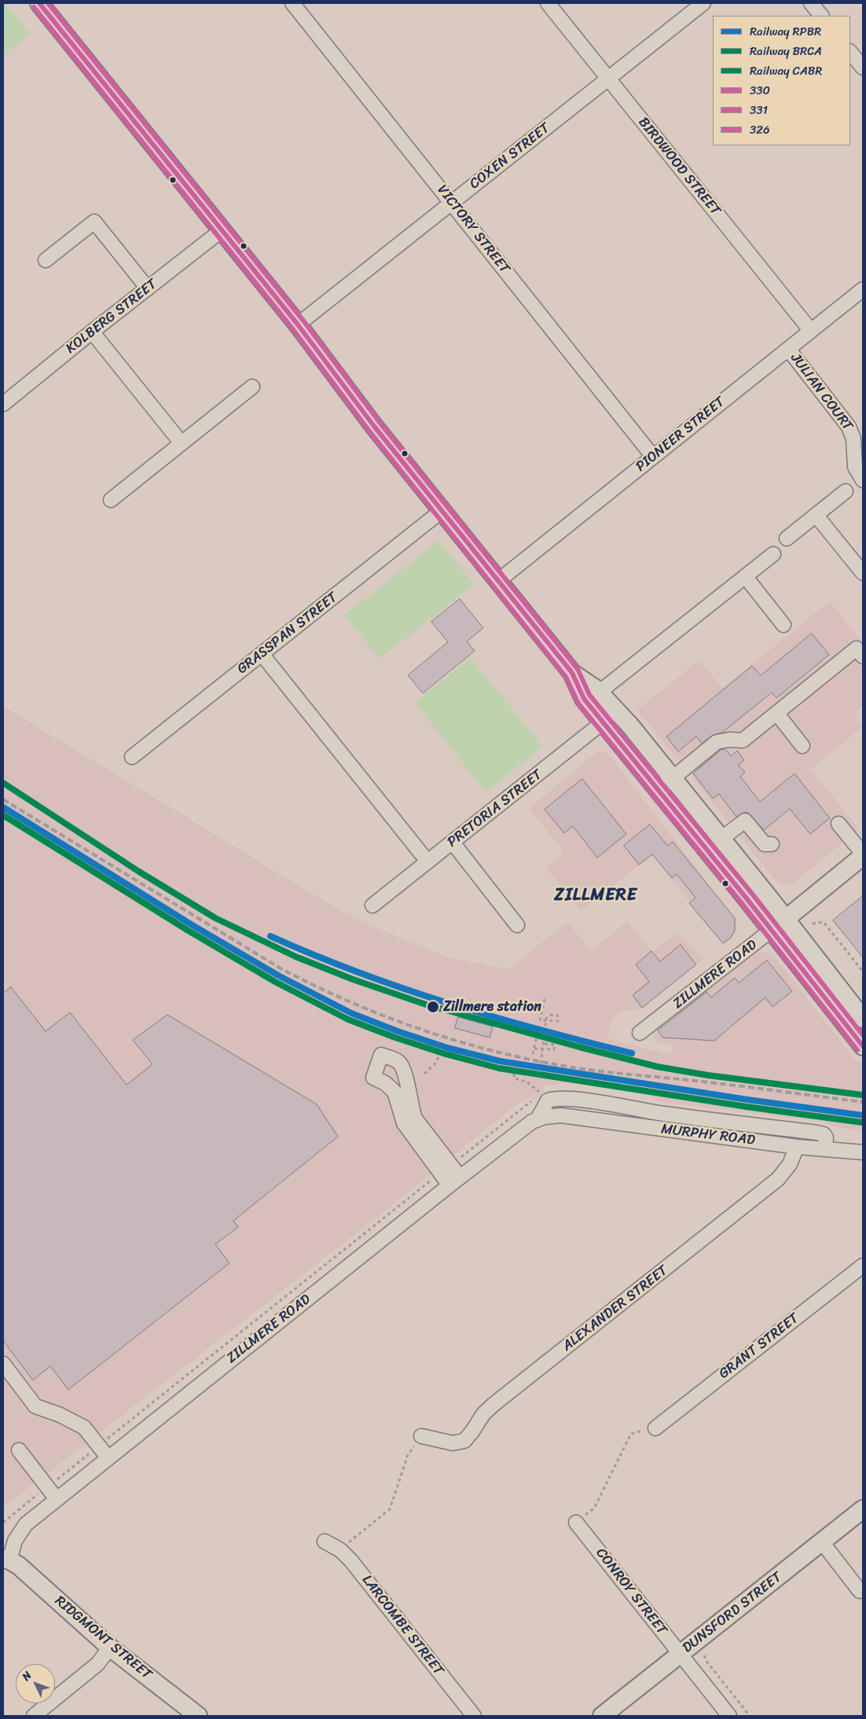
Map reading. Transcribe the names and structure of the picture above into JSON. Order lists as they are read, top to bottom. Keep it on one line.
{"streets":{"main road":["ZILLMERE ROAD","DUNSFORD STREET","RIDGMONT STREET"],"street":["COXEN STREET","BIRDWOOD STREET","VICTORY STREET","KOLBERG STREET","JULIAN COURT","PIONEER STREET","GRASSPAN STREET","PRETORIA STREET","MURPHY ROAD","ALEXANDER STREET","GRANT STREET","CONROY STREET","LARCOMBE STREET"]},"crossings":[["COXEN STREET","BIRDWOOD STREET"],["COXEN STREET","VICTORY STREET"],["BIRDWOOD STREET","PIONEER STREET"],["VICTORY STREET","PIONEER STREET"],["JULIAN COURT","PIONEER STREET"],["ZILLMERE ROAD","MURPHY ROAD"],["ZILLMERE ROAD","RIDGMONT STREET"],["MURPHY ROAD","ALEXANDER STREET"],["CONROY STREET","DUNSFORD STREET"]],"districts":["ZILLMERE"],"places":["Zillmere station"],"lines":["transit line 330","transit line 326","transit line 331","rail line CABR","rail line RPBR","rail line BRCA"],"legend":["Railway RPBR","Railway BRCA","Railway CABR","330","331","326"],"north":"top left"}
